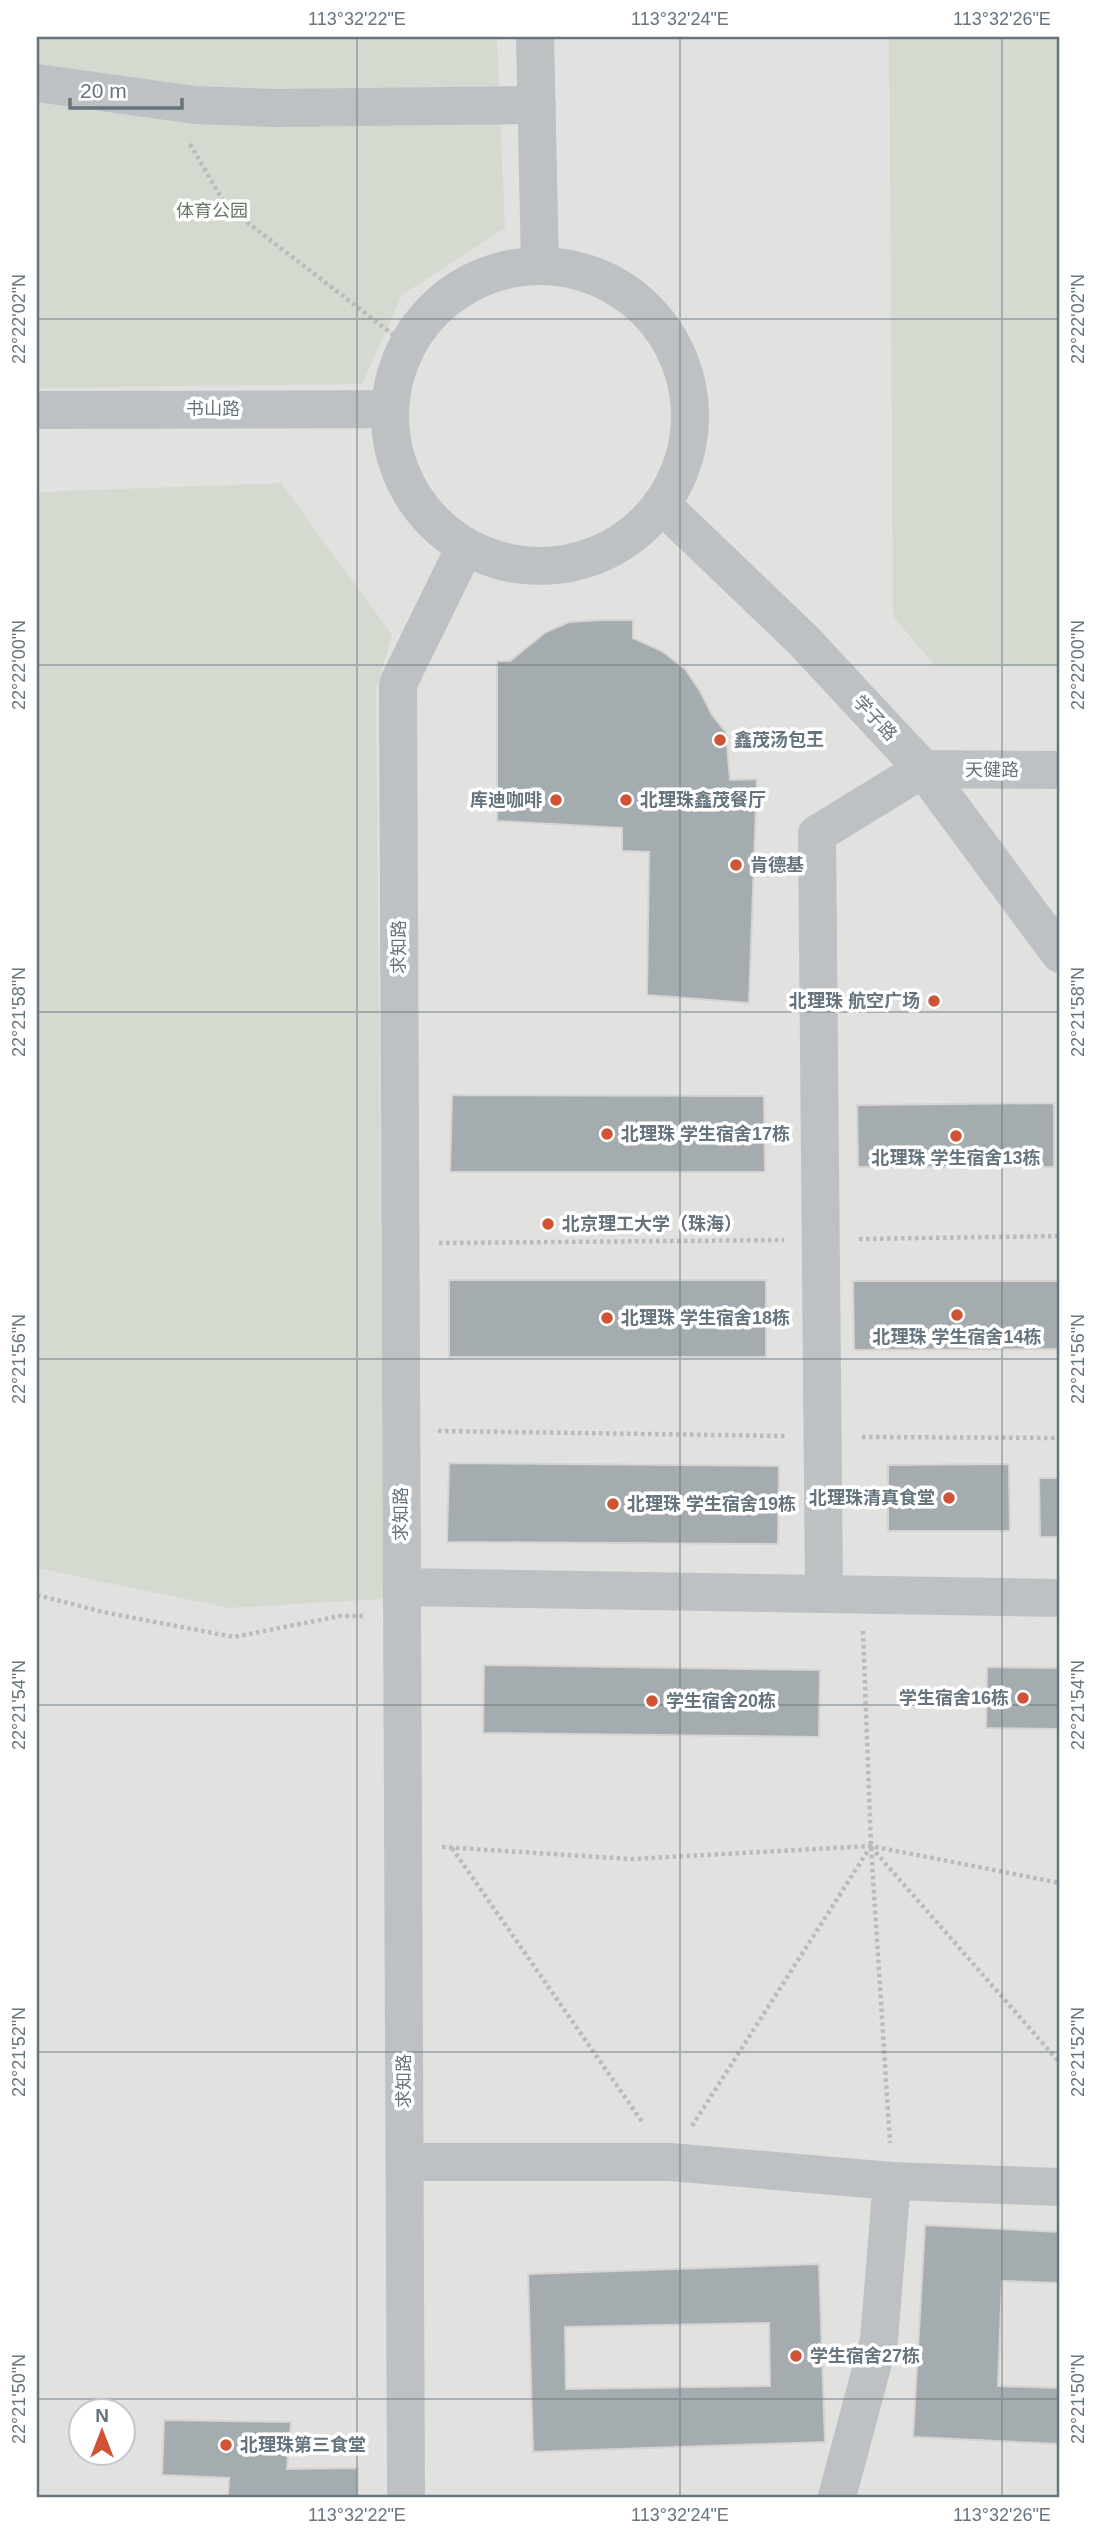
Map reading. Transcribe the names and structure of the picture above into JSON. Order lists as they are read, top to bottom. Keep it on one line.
{"streets":{"street":["书山路","学子路","天健路","求知路"]},"crossings":[["学子路","天健路"]],"parks":["体育公园"],"places":["鑫茂汤包王","库迪咖啡","北理珠鑫茂餐厅","肯德基","北理珠 航空广场","北理珠 学生宿舍17栋","北理珠 学生宿舍13栋","北京理工大学（珠海）","北理珠 学生宿舍14栋","北理珠 学生宿舍18栋","北理珠清真食堂","北理珠 学生宿舍19栋","学生宿舍16栋","学生宿舍20栋","学生宿舍27栋","北理珠第三食堂"],"scale_bar":"20 m","north":"top","coordinates":["113°32'22\"E","113°32'24\"E","113°32'26\"E","22°22'02\"N","22°22'00\"N","22°21'58\"N","22°21'56\"N","22°21'54\"N","22°21'52\"N","22°21'50\"N"]}
